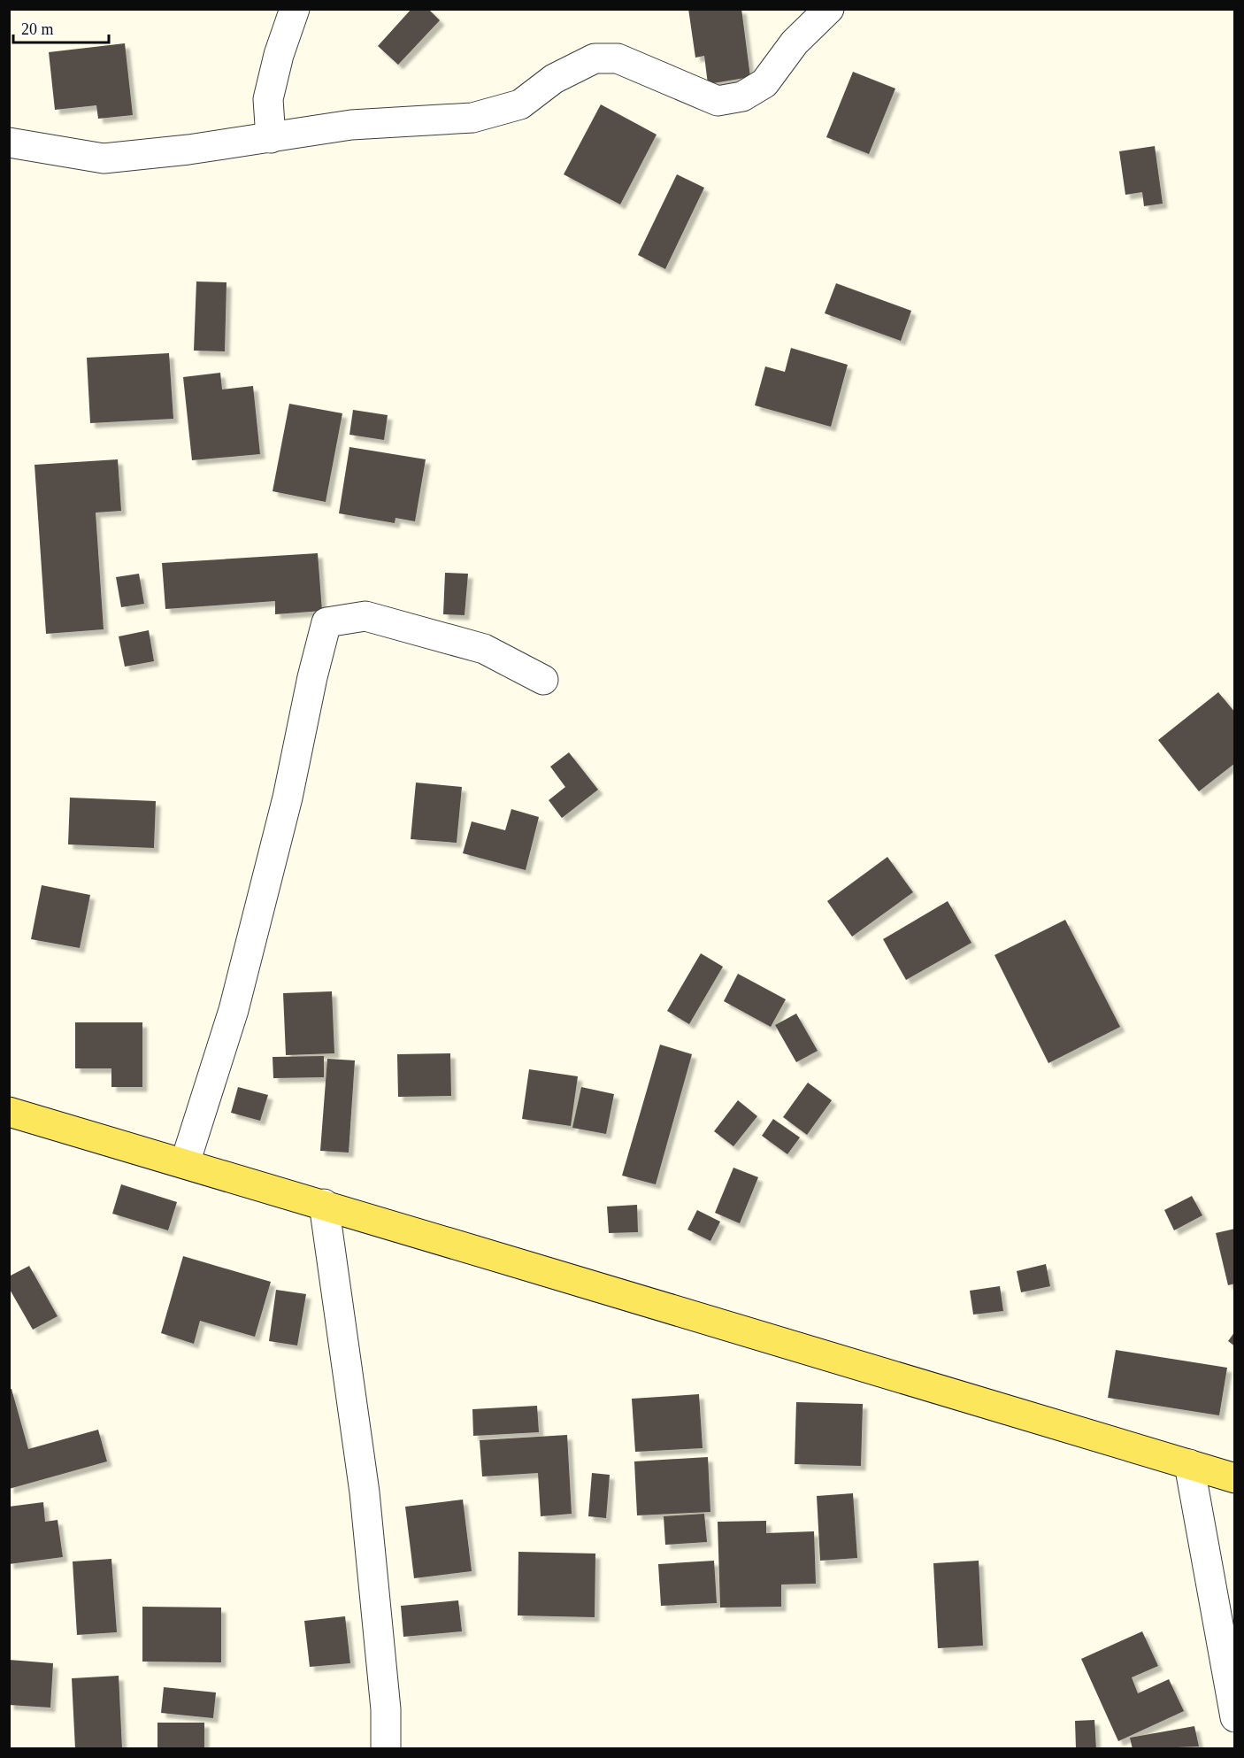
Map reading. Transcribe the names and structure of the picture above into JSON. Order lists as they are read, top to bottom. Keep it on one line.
{"scale_bar":"20 m"}
